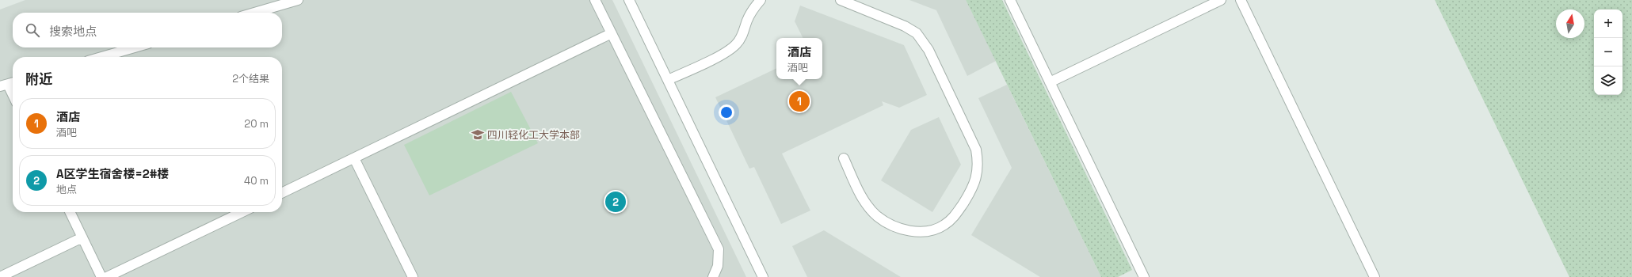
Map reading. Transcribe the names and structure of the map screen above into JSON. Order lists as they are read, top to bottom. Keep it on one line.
{"places":{"school or university":["四川轻化工大学本部"]},"north":"top","page":{"map_buttons":["+","−"],"search":"搜索地点","popup":["酒店","酒吧"],"heading":["附近","2个结果"],"pins":["1","2"],"list":[{"mark":"1","name":"酒店","note":"酒吧","value":"20 m"},{"mark":"2","name":"A区学生宿舍楼=2#楼","note":"地点","value":"40 m"}]}}
